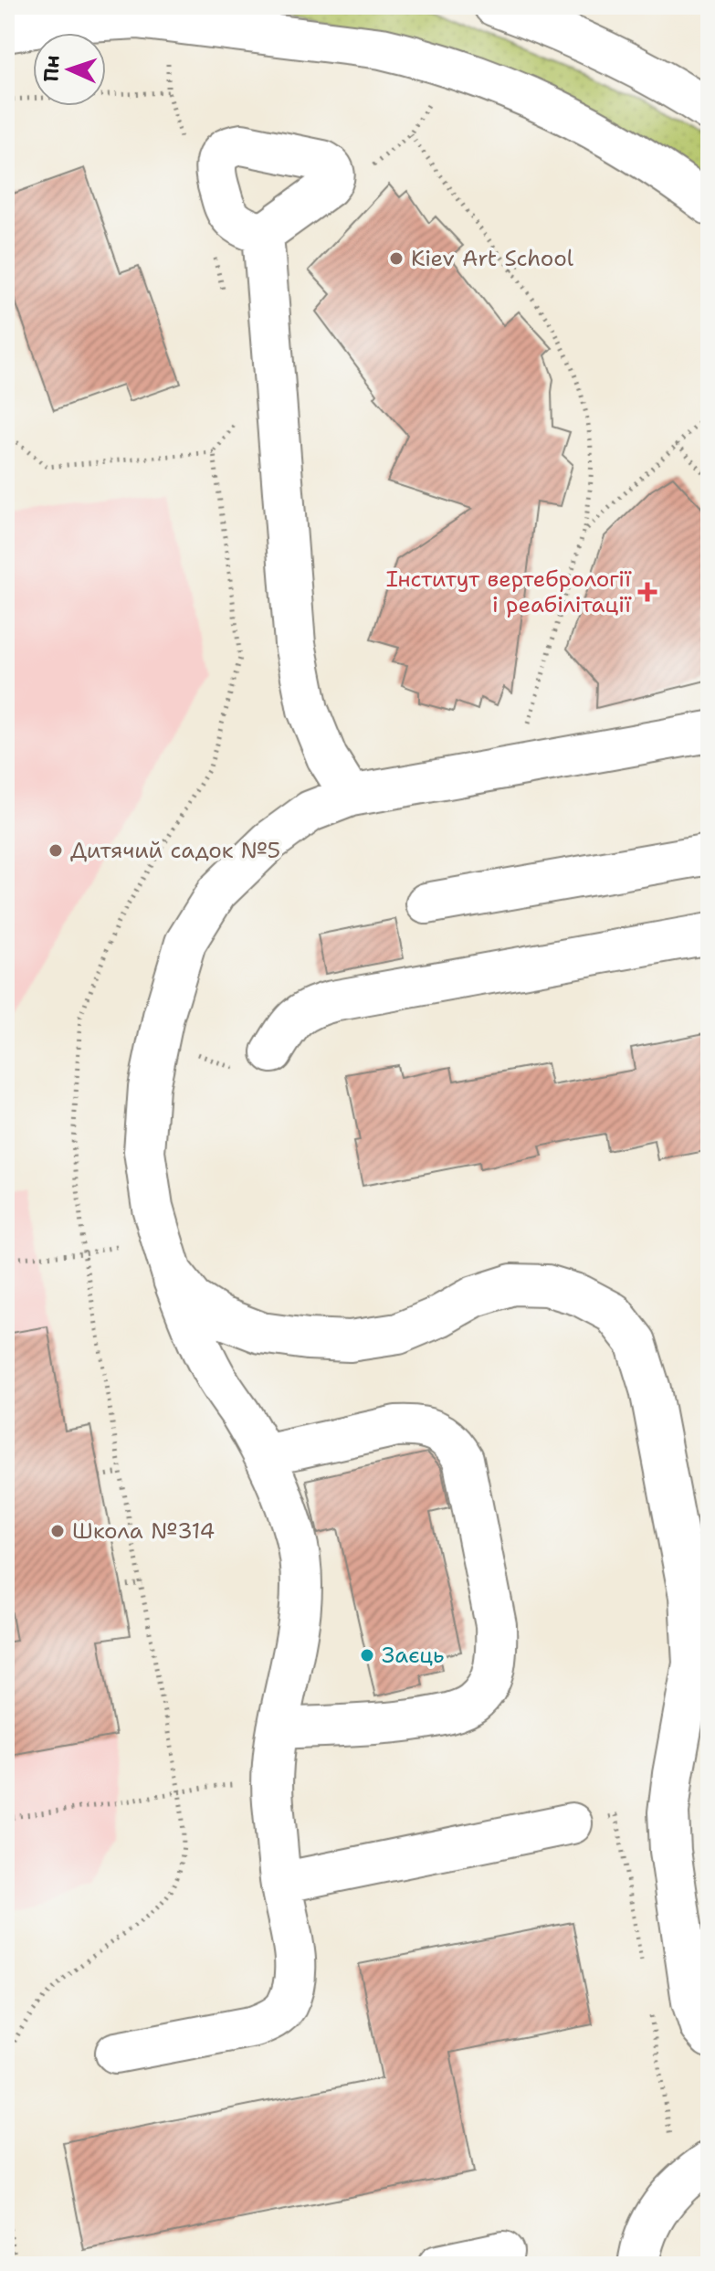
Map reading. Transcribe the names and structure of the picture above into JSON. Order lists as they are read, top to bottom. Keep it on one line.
{"places":{"other":["Kiev Art School","Дитячий садок №5","Школа №314","Заєць"],"health":["Інститут вертебрології і реабілітації"]},"north":"left"}
